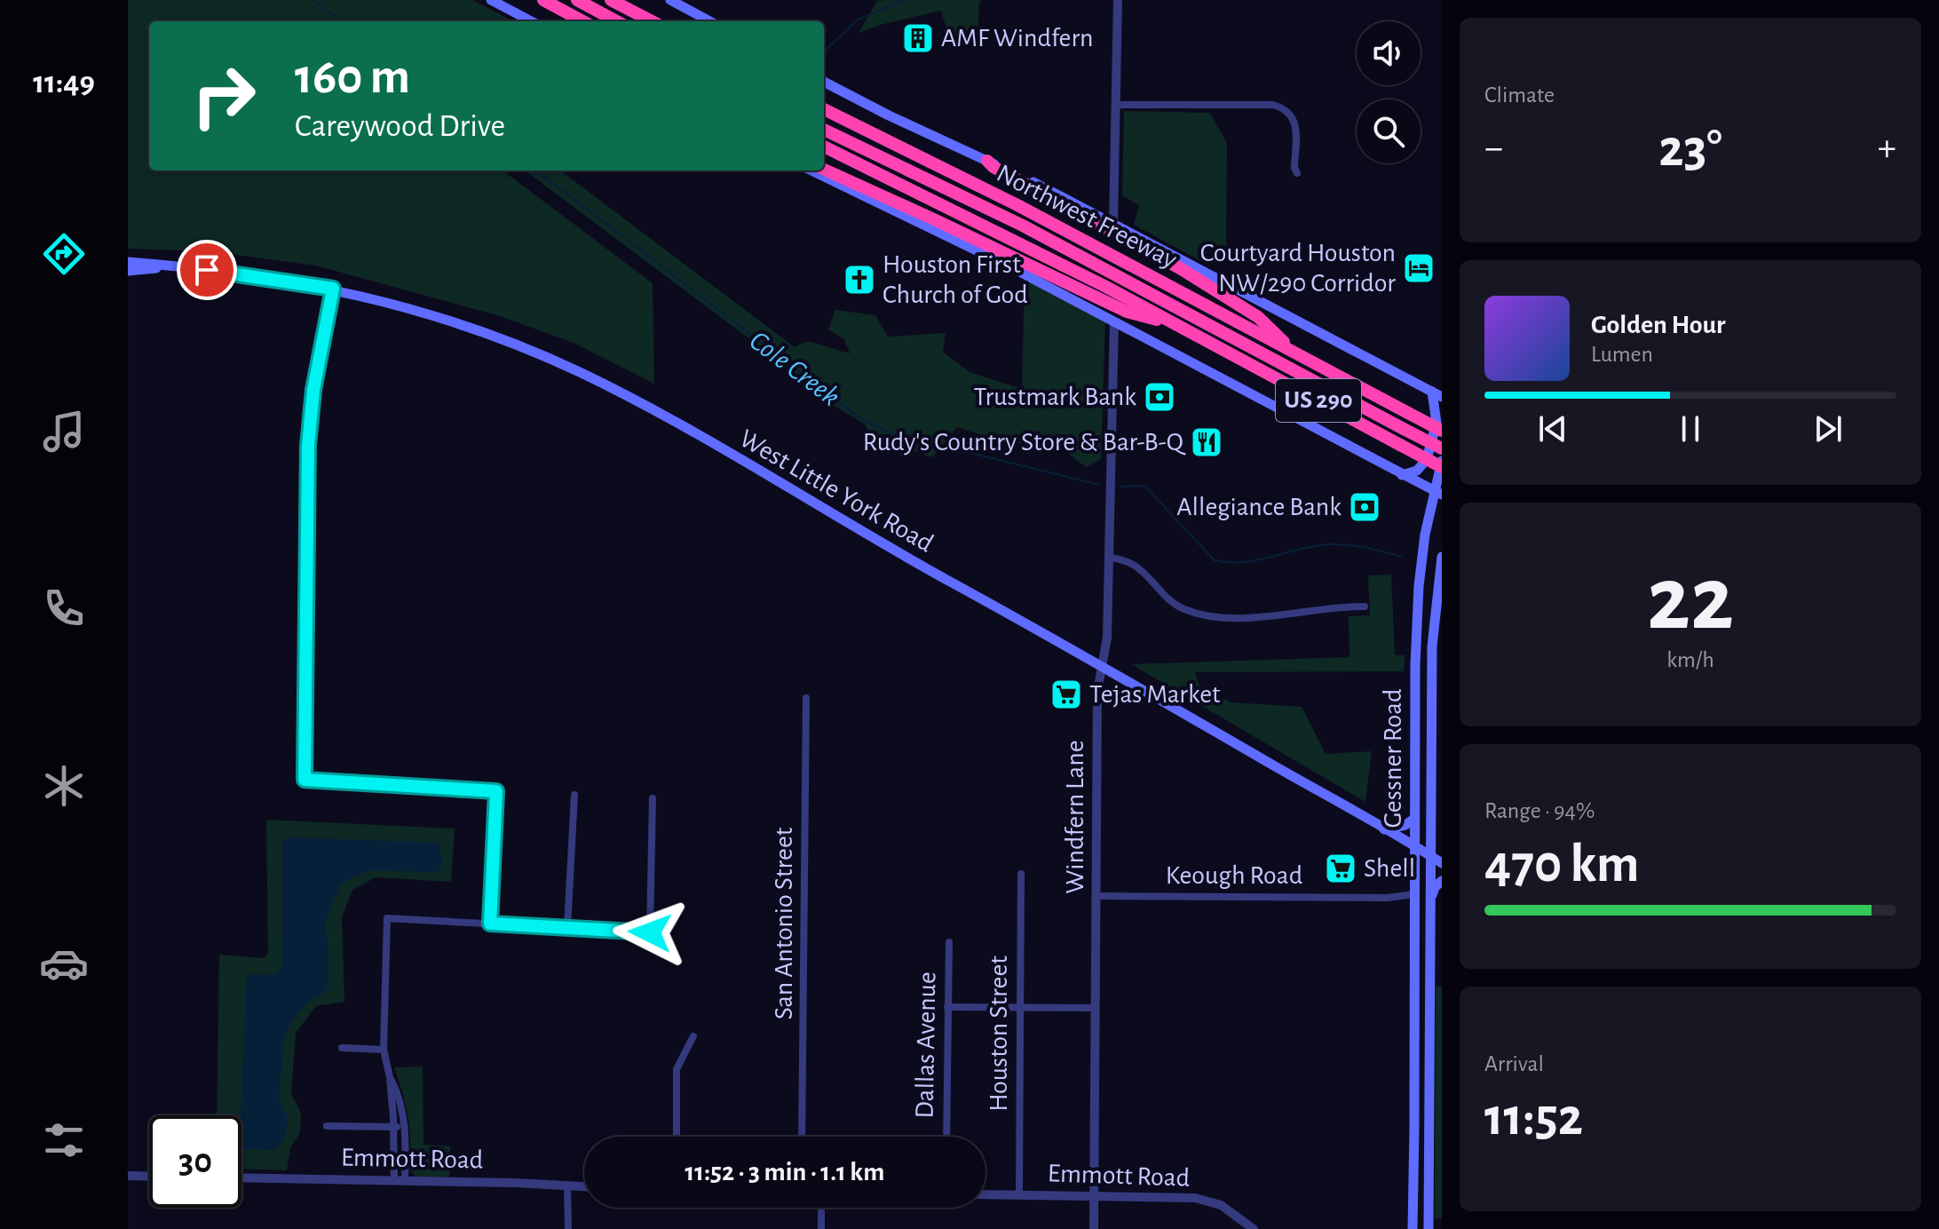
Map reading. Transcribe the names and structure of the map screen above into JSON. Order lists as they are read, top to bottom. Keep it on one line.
{"streets":{"highway":["Northwest Freeway","US 290"],"main road":["West Little York Road","Gessner Road"],"street":["Windfern Lane","Keough Road","San Antonio Street","Houston Street","Dallas Avenue","Emmott Road"]},"crossings":[["West Little York Road","Gessner Road"],["West Little York Road","Windfern Lane"],["Gessner Road","Keough Road"],["Windfern Lane","Keough Road"],["Windfern Lane","Emmott Road"],["Houston Street","Emmott Road"]],"water":["Cole Creek"],"places":{"building":["AMF Windfern"],"hotel":["Courtyard Houston NW/290 Corridor"],"church":["Houston First Church of God"],"bank":["Trustmark Bank","Allegiance Bank"],"restaurant":["Rudy's Country Store & Bar-B-Q"],"supermarket":["Tejas Market","Shell"]},"page":{"tabs":"11:49","tile":["Climate",["22","km/h"],["Range · 94%","470 km"],["Arrival","11:52"]],"turn":["160 m","Careywood Drive"],"heat":["−","23°","+"],"song":["Golden Hour","Lumen"],"limit":"30","trip":"11:52 · 3 min · 1.1 km"}}
